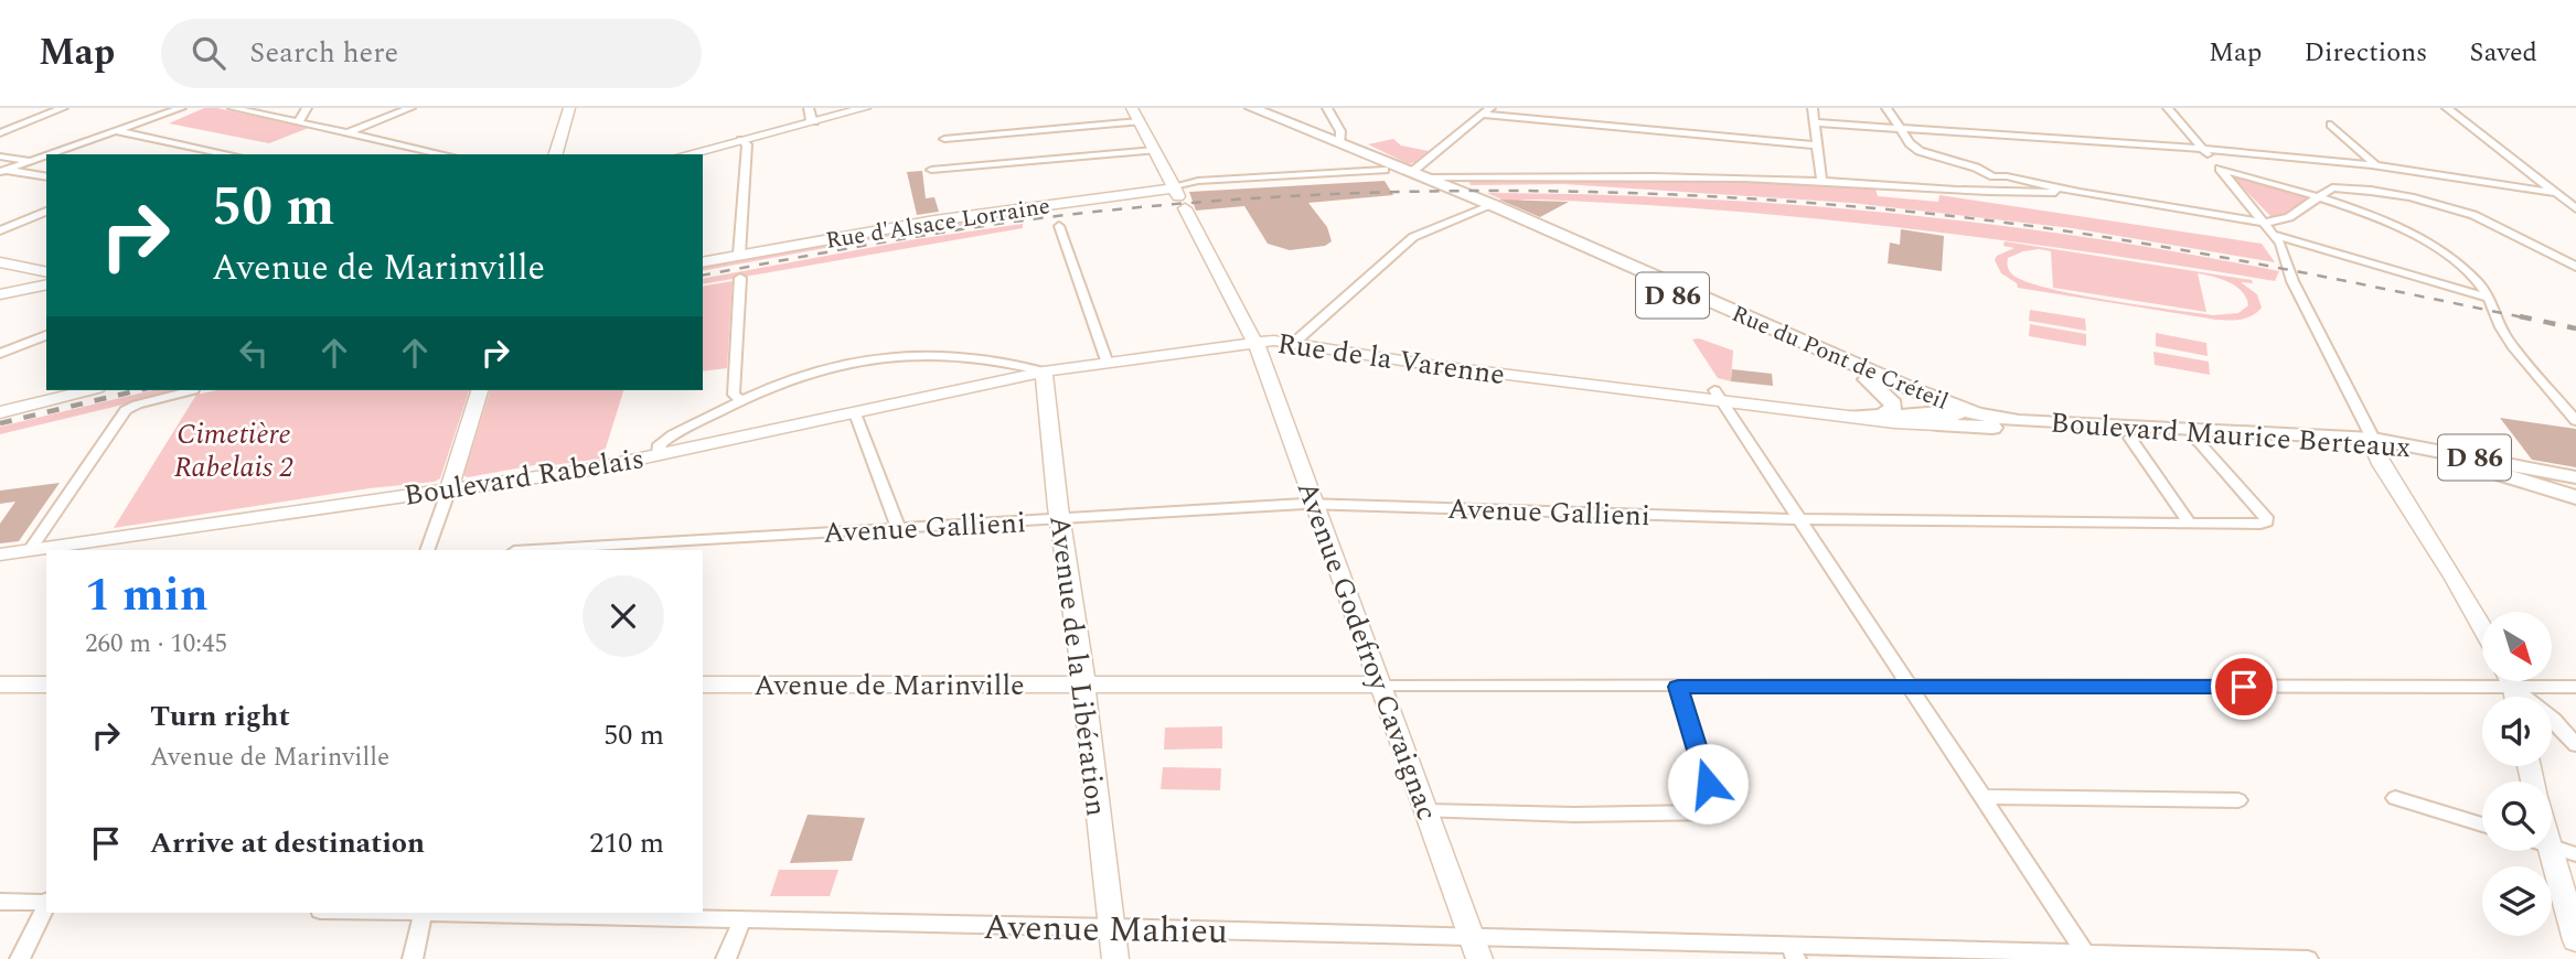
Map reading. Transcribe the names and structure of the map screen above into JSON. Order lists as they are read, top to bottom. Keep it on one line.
{"streets":{"main road":["Rue d'Alsace Lorraine","D 86","Rue du Pont de Créteil","Rue de la Varenne","Boulevard Maurice Berteaux","Boulevard Rabelais","Avenue Godefroy Cavaignac","Avenue de la Libération","Avenue de Marinville"],"street":["Avenue Gallieni","Avenue Mahieu"]},"crossings":[["Rue d'Alsace Lorraine","Avenue Godefroy Cavaignac"],["Rue du Pont de Créteil","Rue de la Varenne"],["Rue de la Varenne","Boulevard Maurice Berteaux"],["Rue de la Varenne","Boulevard Rabelais"],["Rue de la Varenne","Avenue Godefroy Cavaignac"],["Rue de la Varenne","Avenue de la Libération"],["Boulevard Maurice Berteaux","Avenue Gallieni"],["Boulevard Rabelais","Avenue de la Libération"],["Avenue Gallieni","Avenue Godefroy Cavaignac"],["Avenue Gallieni","Avenue de la Libération"],["Avenue Godefroy Cavaignac","Avenue de Marinville"],["Avenue Godefroy Cavaignac","Avenue Mahieu"],["Avenue de la Libération","Avenue de Marinville"],["Avenue de la Libération","Avenue Mahieu"]],"parks":["Cimetière Rabelais 2"],"north":"bottom right","page":{"header":"Map","search":"Search here","nav":["Map","Directions","Saved"],"turn":["50 m","Avenue de Marinville"],"heading":["1 min","260 m · 10:45"],"list":[{"name":"Turn right","note":"Avenue de Marinville","value":"50 m"},{"name":"Arrive at destination","value":"210 m"}]}}
